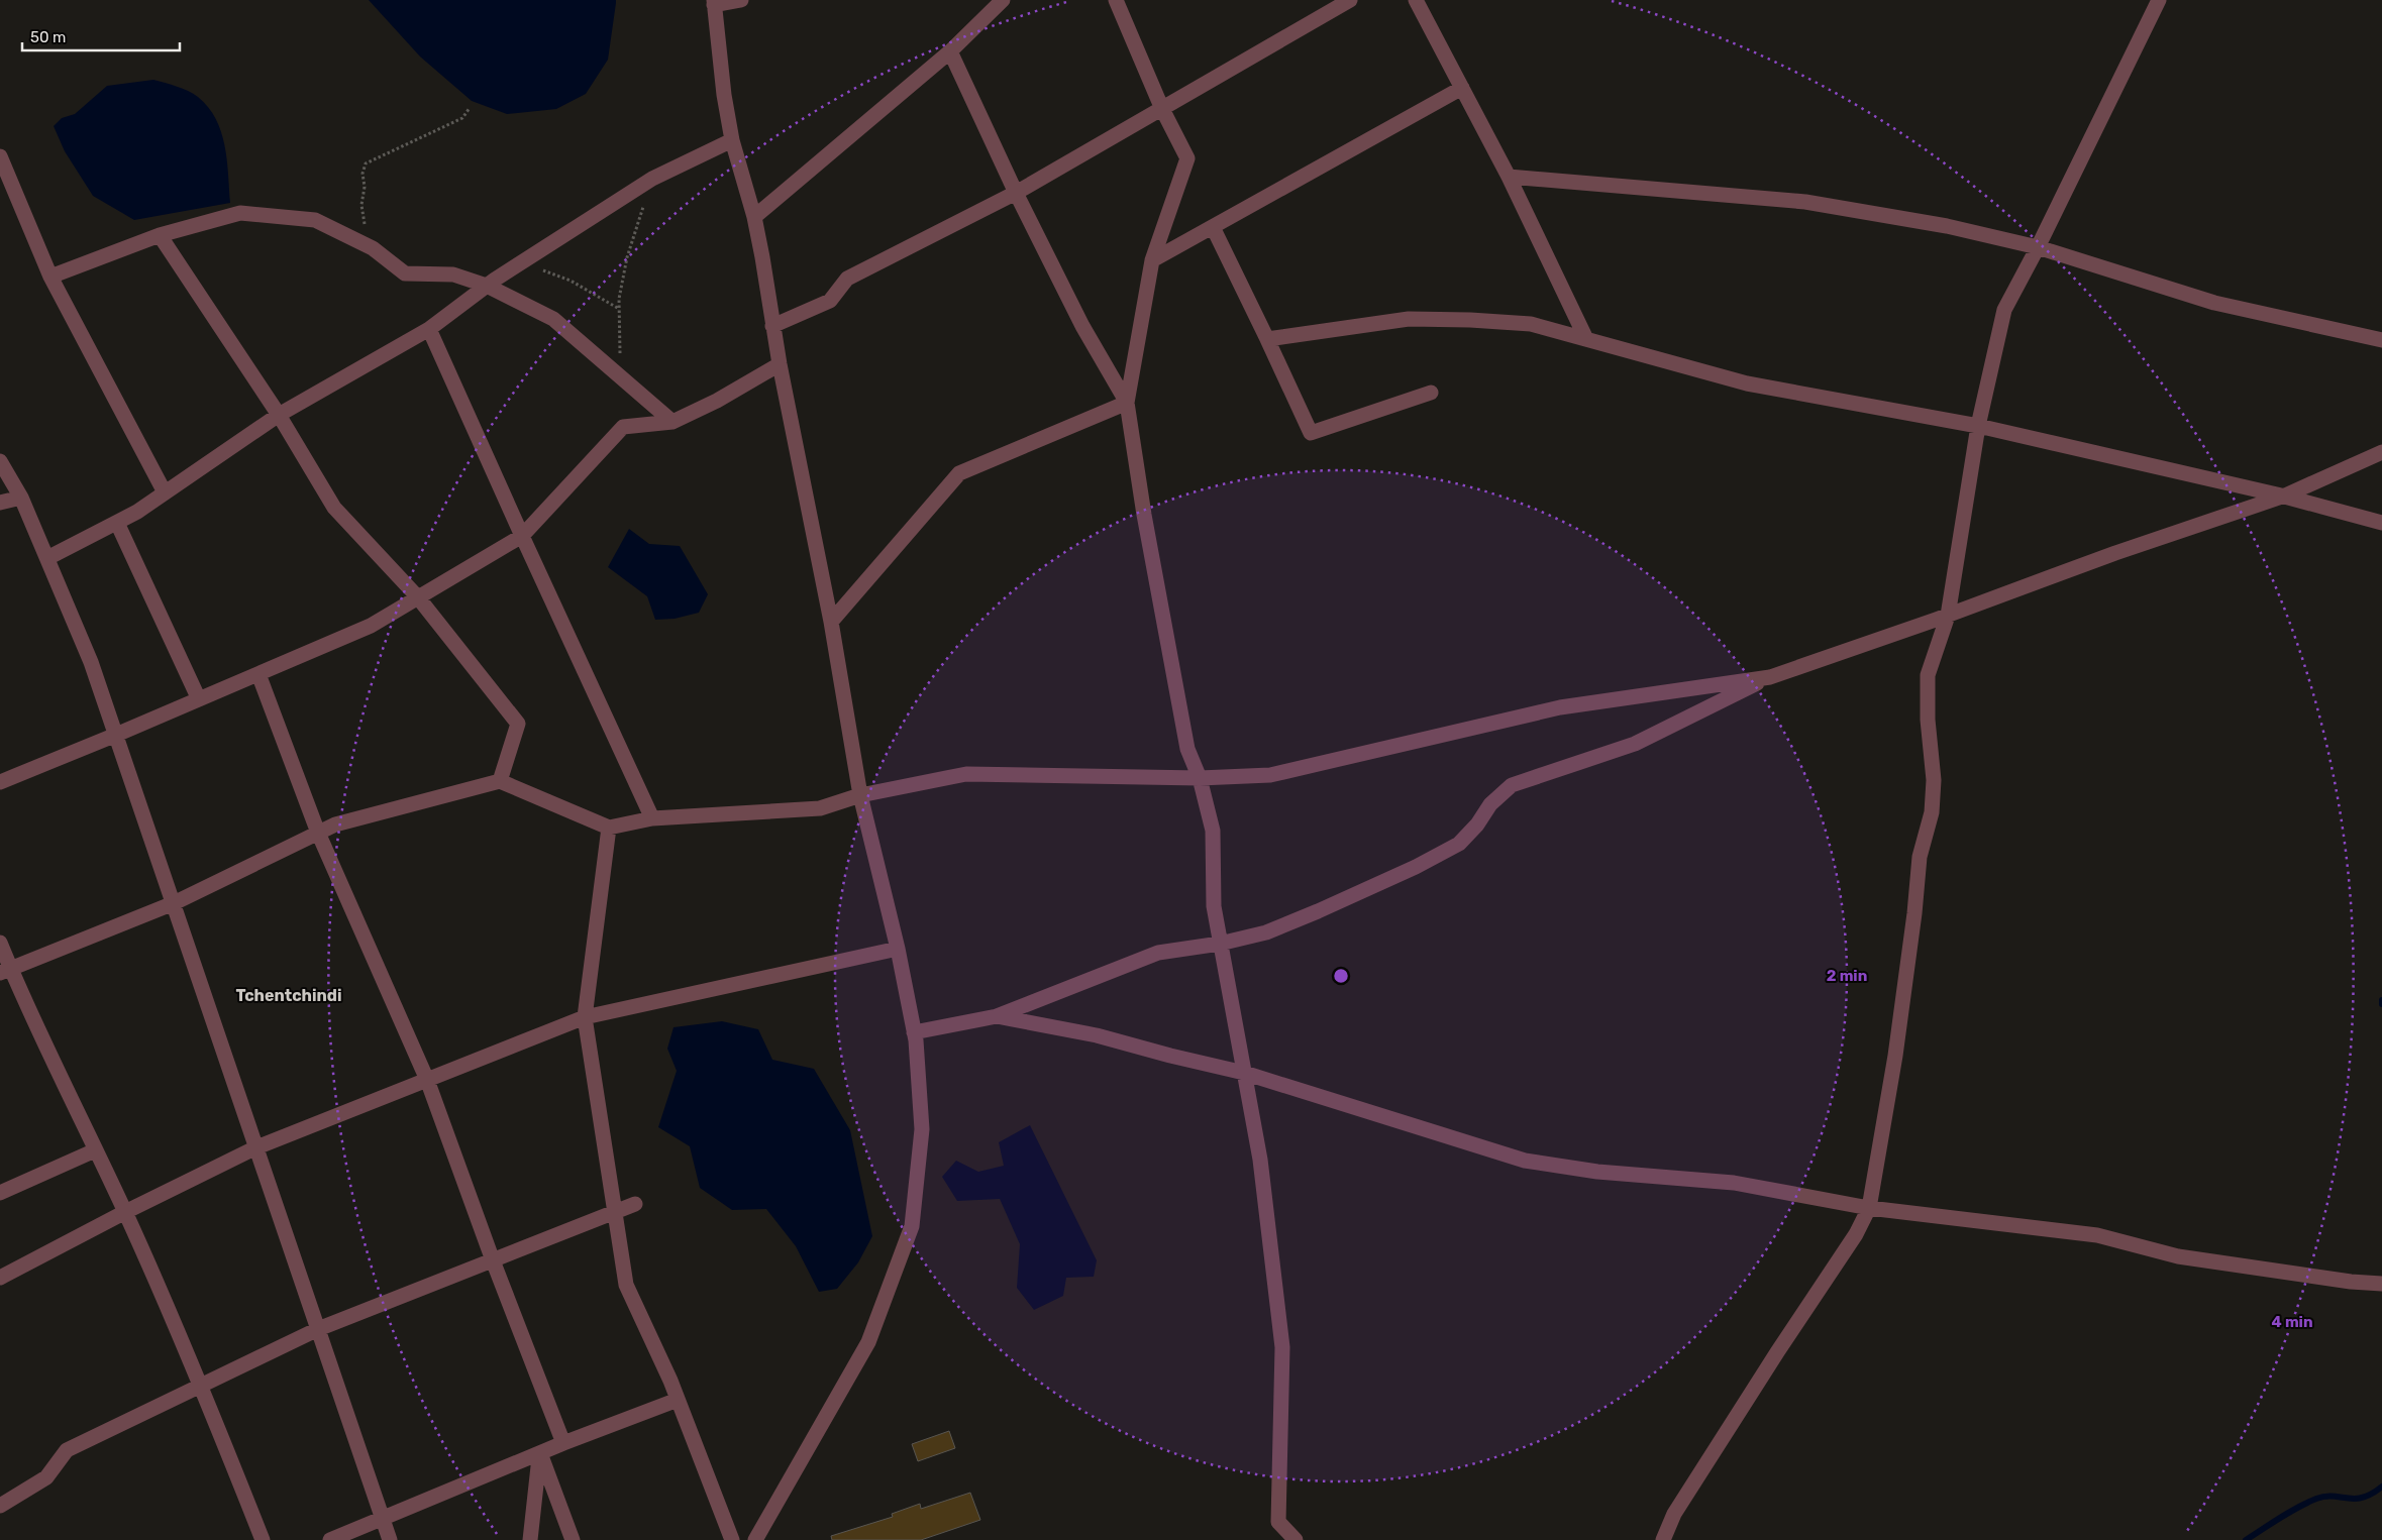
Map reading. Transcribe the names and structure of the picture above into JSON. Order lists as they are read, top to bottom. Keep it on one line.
{"districts":["Tchentchindi"],"scale_bar":"50 m","rings":["2 min","4 min"]}
